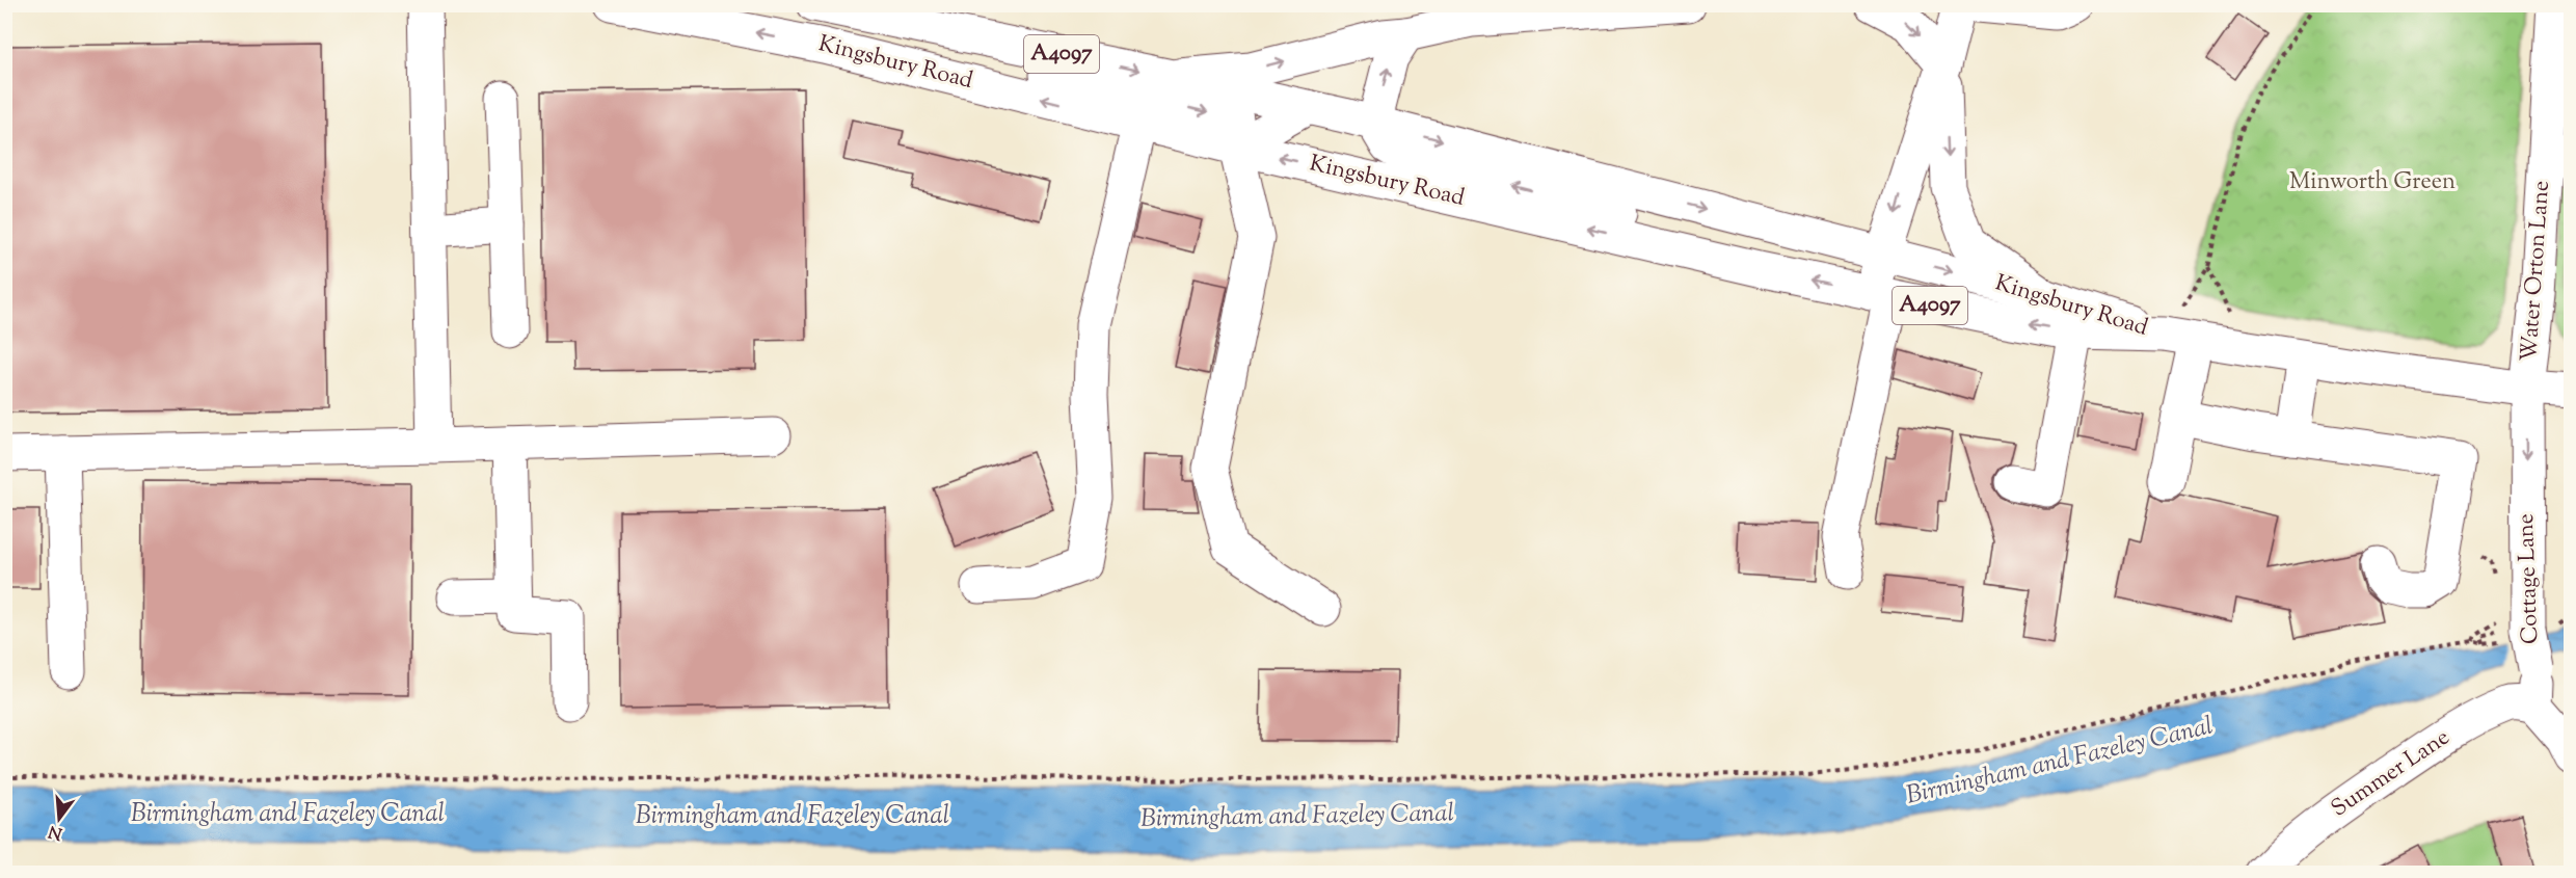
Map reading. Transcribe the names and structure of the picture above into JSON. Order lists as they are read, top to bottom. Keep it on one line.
{"streets":{"main road":["A4097","Kingsbury Road","Water Orton Lane","Cottage Lane","Summer Lane"]},"crossings":[["Kingsbury Road","Water Orton Lane"],["Kingsbury Road","Cottage Lane"],["Water Orton Lane","Cottage Lane"],["Cottage Lane","Summer Lane"]],"one_way":["Cottage Lane"],"water":["Birmingham and Fazeley Canal"],"parks":["Minworth Green"],"north":"bottom"}
